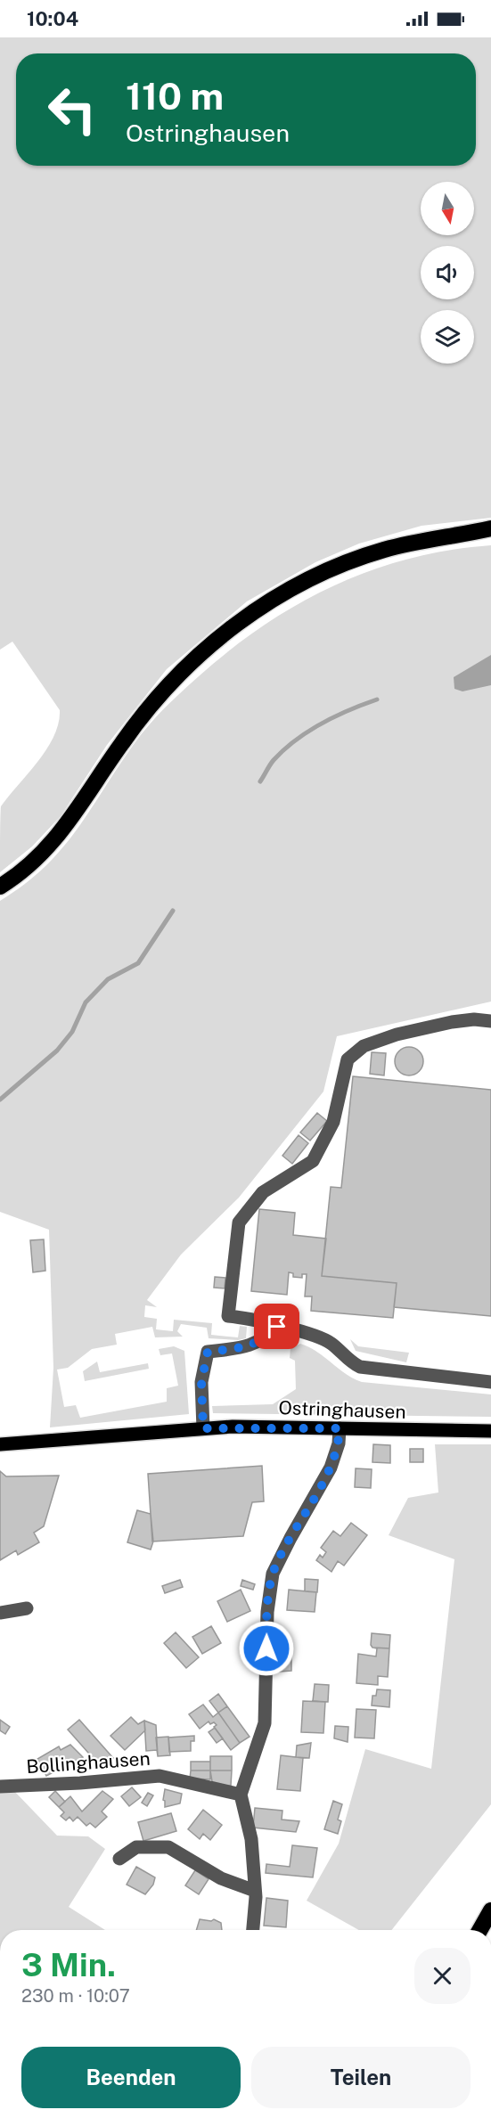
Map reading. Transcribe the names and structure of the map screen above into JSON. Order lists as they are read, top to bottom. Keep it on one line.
{"streets":{"main road":["Ostringhausen"],"street":["Bollinghausen"]},"north":"bottom","page":{"status":"10:04","turn":["110 m","Ostringhausen"],"heading":["3 Min.","230 m · 10:07"],"buttons":["Beenden","Teilen"]}}
